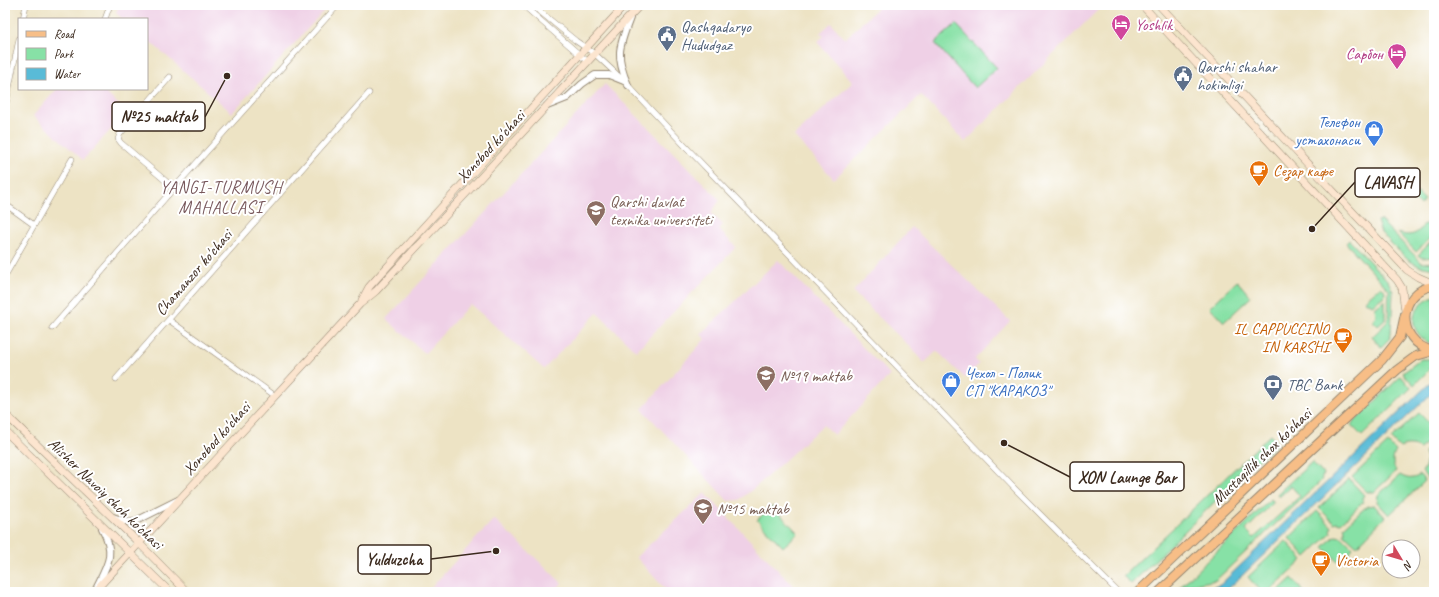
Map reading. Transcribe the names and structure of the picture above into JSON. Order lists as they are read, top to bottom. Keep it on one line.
{"streets":{"main road":["Xonobod ko'chasi","Mustaqillik shox ko'chasi","Alisher Navoiy shoh ko'chasi"],"street":["Chamanzor ko'chasi"]},"crossings":[["Xonobod ko'chasi","Alisher Navoiy shoh ko'chasi"]],"districts":["YANGI-TURMUSH MAHALLASI"],"places":{"hotel":["Yoshlik","Сарбон"],"public building":["Qashqadaryo Hududgaz","Qarshi shahar hokimligi"],"other":["№25 maktab","LAVASH","XON Launge Bar","Yulduzcha"],"shop":["Телефон устахонаси","Чехол - Полик СП \"КАРАКОЗ\""],"cafe":["Сезар кафе","IL CAPPUCCINO IN KARSHI","Victoria"],"school or university":["Qarshi davlat texnika universiteti","№19 maktab","№15 maktab"],"bank":["TBC Bank"]},"legend":["Road","Park","Water"],"north":"bottom right"}
